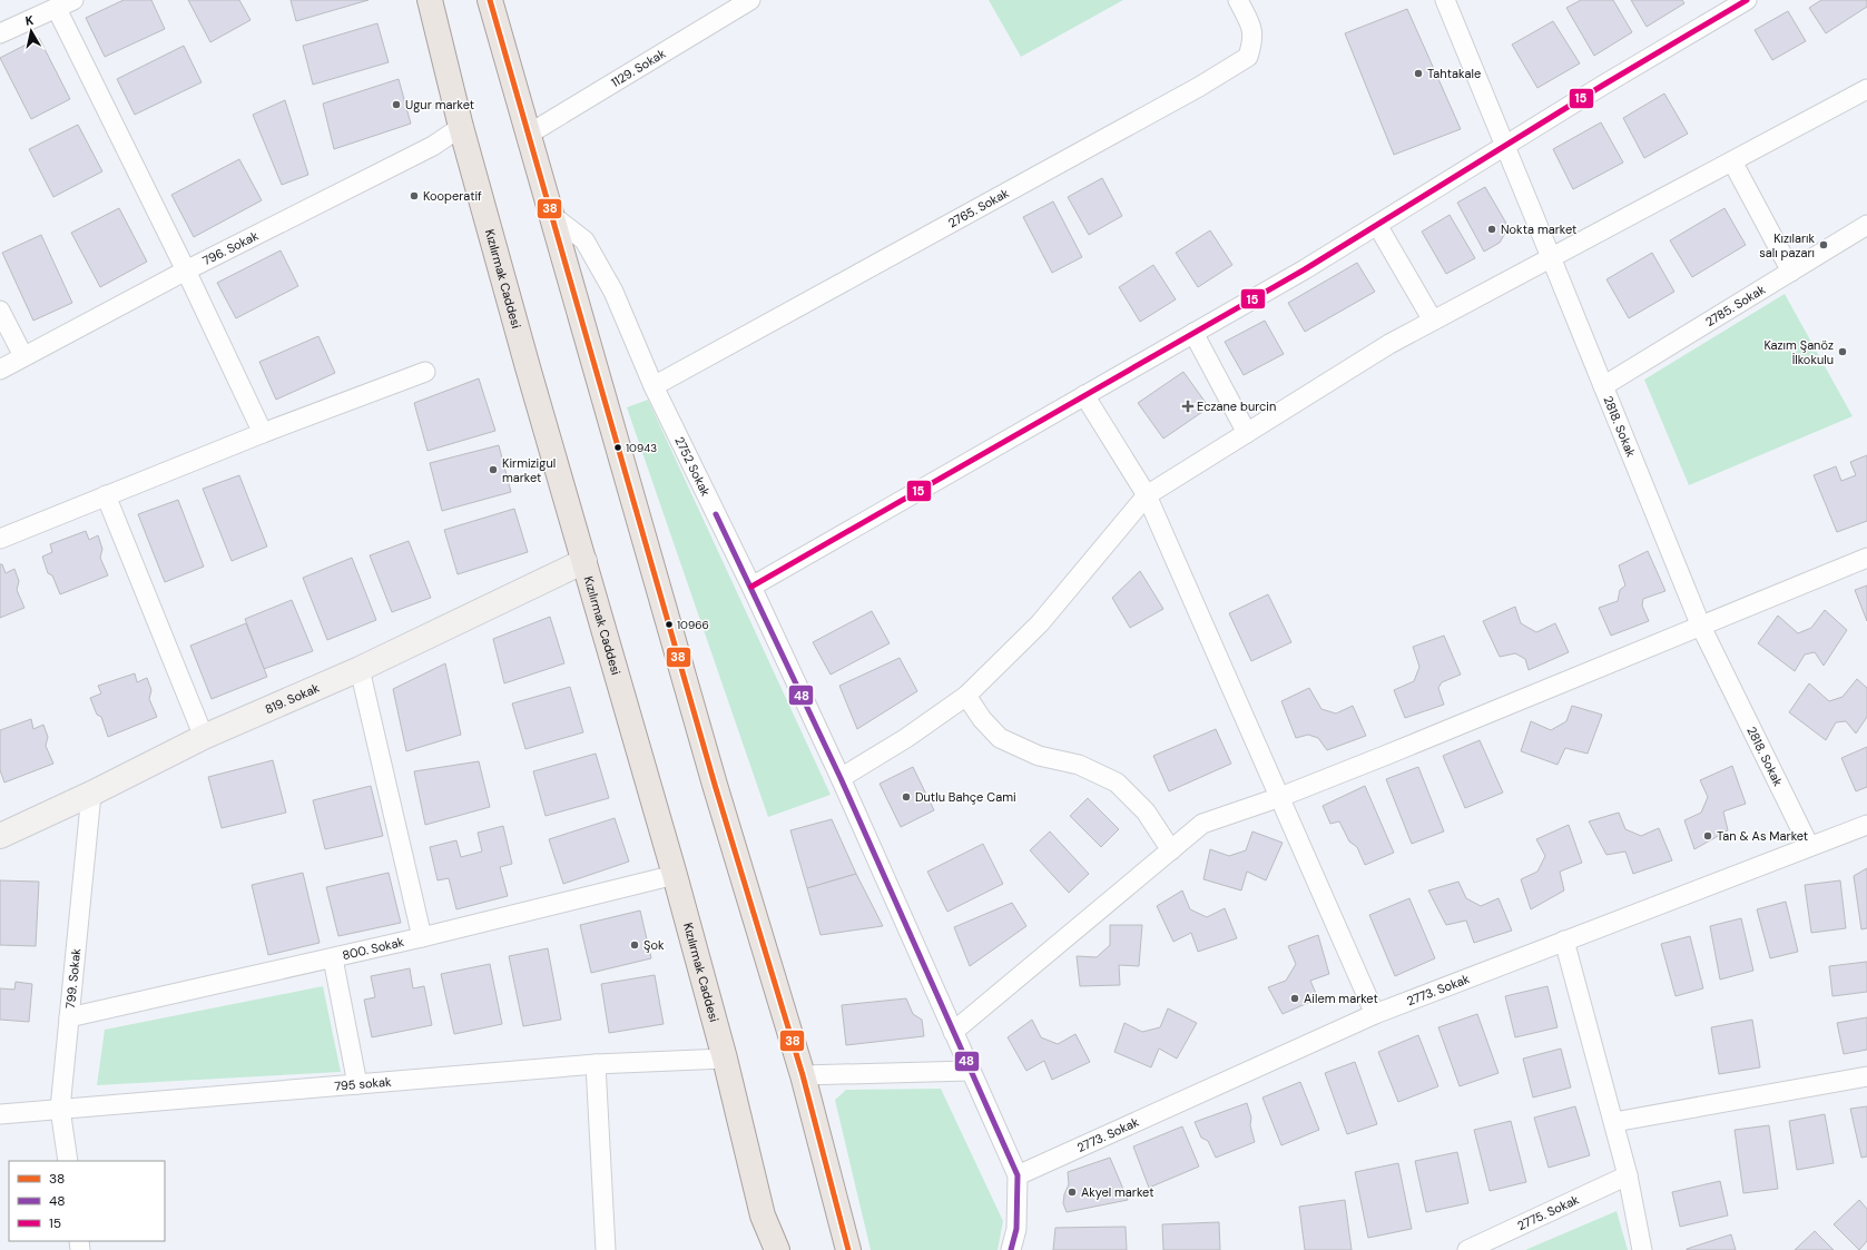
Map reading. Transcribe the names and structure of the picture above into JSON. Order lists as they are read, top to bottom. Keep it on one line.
{"streets":{"main road":["Kızılırmak Caddesi"],"street":["1129. Sokak","2765. Sokak","796. Sokak","2785. Sokak","2818. Sokak","2752 Sokak","819. Sokak","800. Sokak","799. Sokak","2773. Sokak","795 sokak","2775. Sokak"]},"crossings":[["2765. Sokak","2752 Sokak"],["796. Sokak","Kızılırmak Caddesi"],["Kızılırmak Caddesi","819. Sokak"],["Kızılırmak Caddesi","800. Sokak"],["Kızılırmak Caddesi","795 sokak"],["2785. Sokak","2818. Sokak"],["2818. Sokak","2773. Sokak"],["2752 Sokak","2773. Sokak"],["819. Sokak","799. Sokak"],["800. Sokak","799. Sokak"],["799. Sokak","795 sokak"]],"places":{"other":["Tahtakale","Ugur market","Kooperatif","Nokta market","Kızılarık salı pazarı","Kazım Şanöz İlkokulu","10943","Kirmizigul market","10966","Dutlu Bahçe Cami","Tan & As Market","Şok","Ailem market","Akyel market"],"health":["Eczane burcin"]},"lines":["transit line 38","transit line 15","transit line 48"],"legend":["38","48","15"],"north":"top"}
